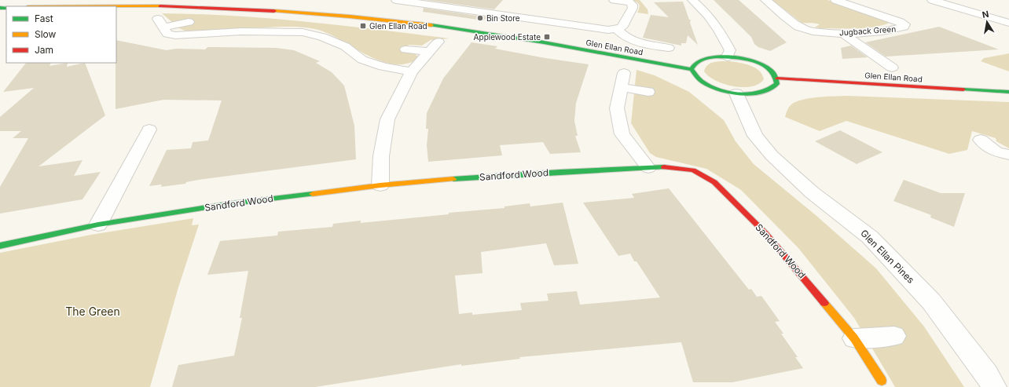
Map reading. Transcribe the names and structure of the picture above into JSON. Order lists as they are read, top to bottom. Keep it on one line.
{"streets":{"street":["Jugback Green","Glen Ellan Road","Sandford Wood","Glen Ellan Pines"]},"parks":["The Green"],"places":{"other":["Bin Store"],"transit":["Glen Ellan Road","Applewood Estate"]},"legend":["Fast","Slow","Jam"],"north":"top"}
